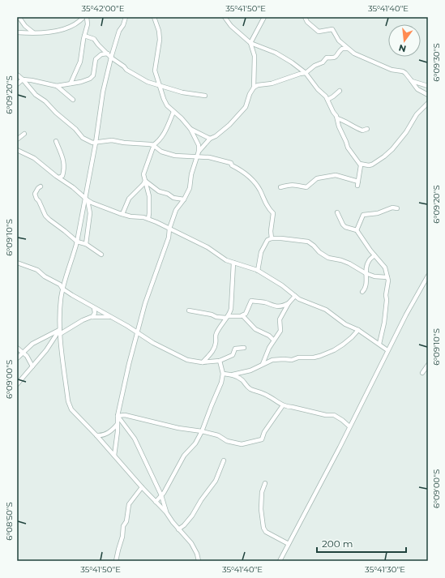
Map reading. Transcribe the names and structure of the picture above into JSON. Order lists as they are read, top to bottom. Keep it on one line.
{"scale_bar":"200 m","north":"bottom","coordinates":["35°42'00\"E","35°41'50\"E","35°41'40\"E","6°09'30\"S","6°09'20\"S","6°09'10\"S","6°09'00\"S","6°08'50\"S","35°41'30\"E"]}
